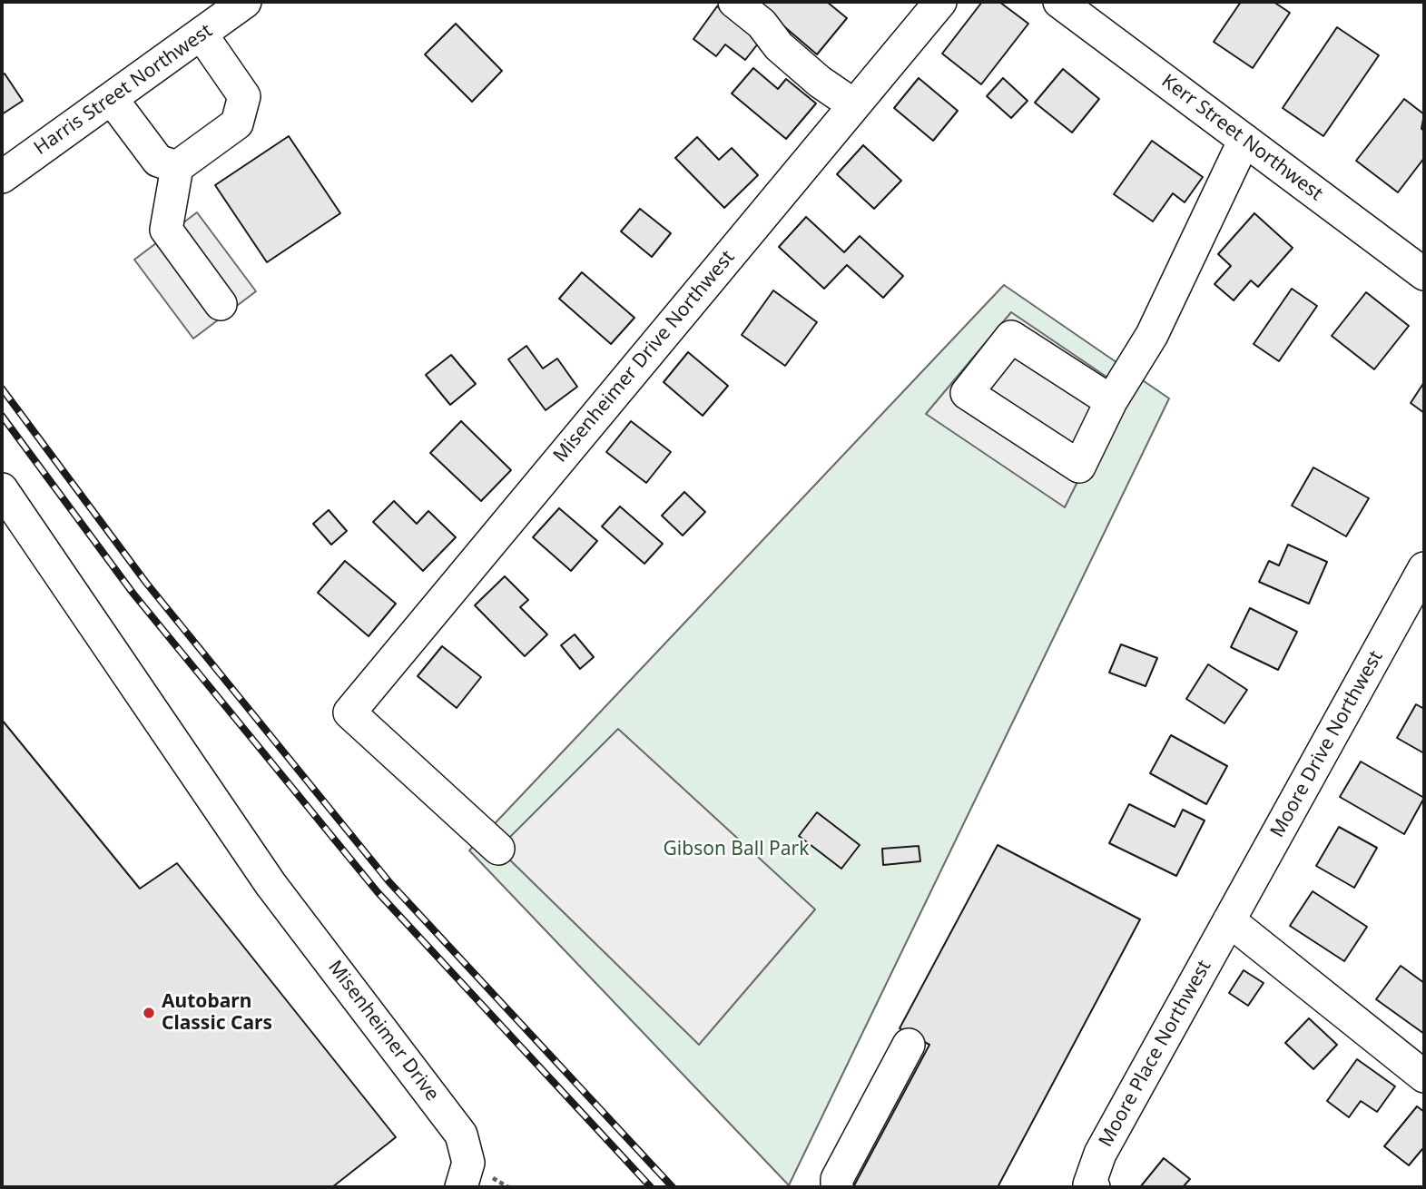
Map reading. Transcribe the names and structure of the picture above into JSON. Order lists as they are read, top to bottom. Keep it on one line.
{"streets":{"street":["Harris Street Northwest","Kerr Street Northwest","Misenheimer Drive Northwest","Moore Drive Northwest","Misenheimer Drive","Moore Place Northwest"]},"crossings":[["Moore Drive Northwest","Moore Place Northwest"]],"parks":["Gibson Ball Park"],"places":["Autobarn Classic Cars"]}
